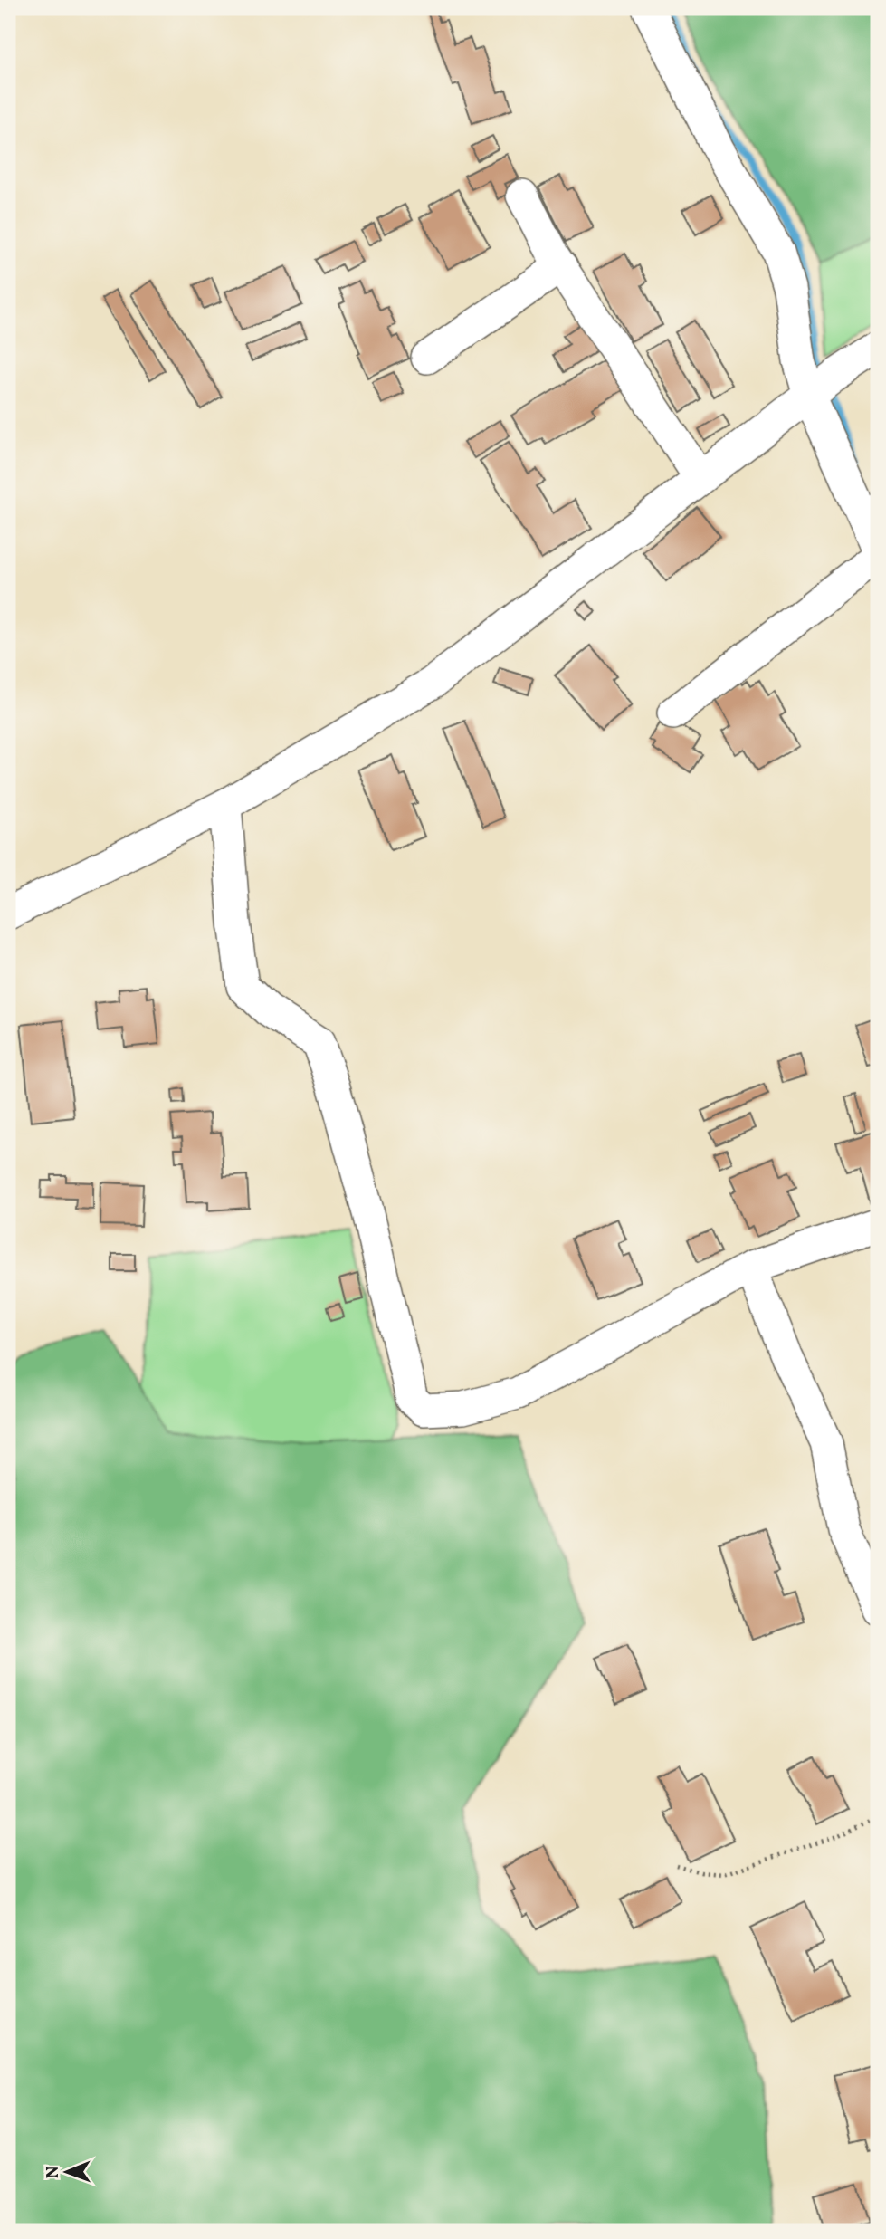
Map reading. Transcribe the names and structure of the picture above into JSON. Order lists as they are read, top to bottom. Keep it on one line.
{"north":"left"}
